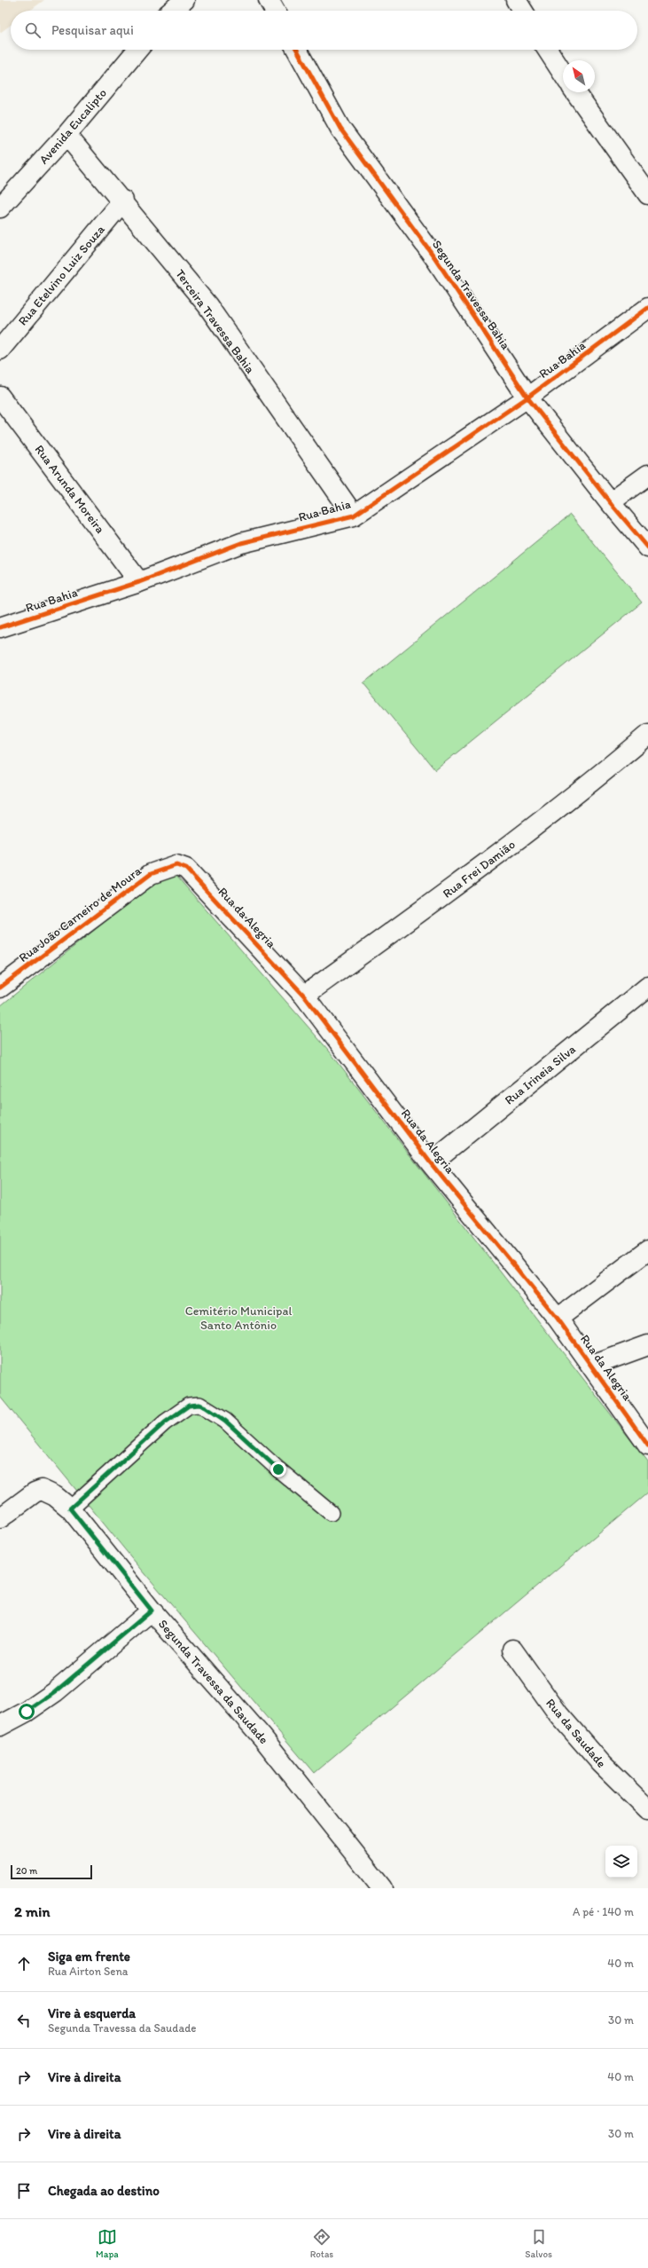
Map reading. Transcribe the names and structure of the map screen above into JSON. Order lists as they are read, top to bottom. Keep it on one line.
{"streets":{"street":["Avenida Eucalipto","Rua Etelvino Luiz Souza","Segunda Travessa Bahia","Terceira Travessa Bahia","Rua Bahia","Rua Arunda Moreira","Rua Frei Damião","Rua João Carneiro de Moura","Rua da Alegria","Rua Irineia Silva","Segunda Travessa da Saudade","Rua da Saudade"]},"crossings":[["Avenida Eucalipto","Terceira Travessa Bahia"],["Rua Etelvino Luiz Souza","Terceira Travessa Bahia"],["Segunda Travessa Bahia","Rua Bahia"],["Terceira Travessa Bahia","Rua Bahia"],["Rua Bahia","Rua Arunda Moreira"],["Rua Frei Damião","Rua da Alegria"],["Rua João Carneiro de Moura","Rua da Alegria"],["Rua da Alegria","Rua Irineia Silva"]],"parks":["Cemitério Municipal Santo Antônio"],"scale_bar":"20 m","north":"top left","page":{"search":"Pesquisar aqui","scale":"20 m","heading":["2 min","A pé · 140 m"],"list":[["Siga em frente","Rua Airton Sena","40 m"],["Vire à esquerda","Segunda Travessa da Saudade","30 m"],["Vire à direita","40 m"],["Vire à direita","30 m"],"Chegada ao destino"],"nav":["Mapa","Rotas","Salvos"]}}
